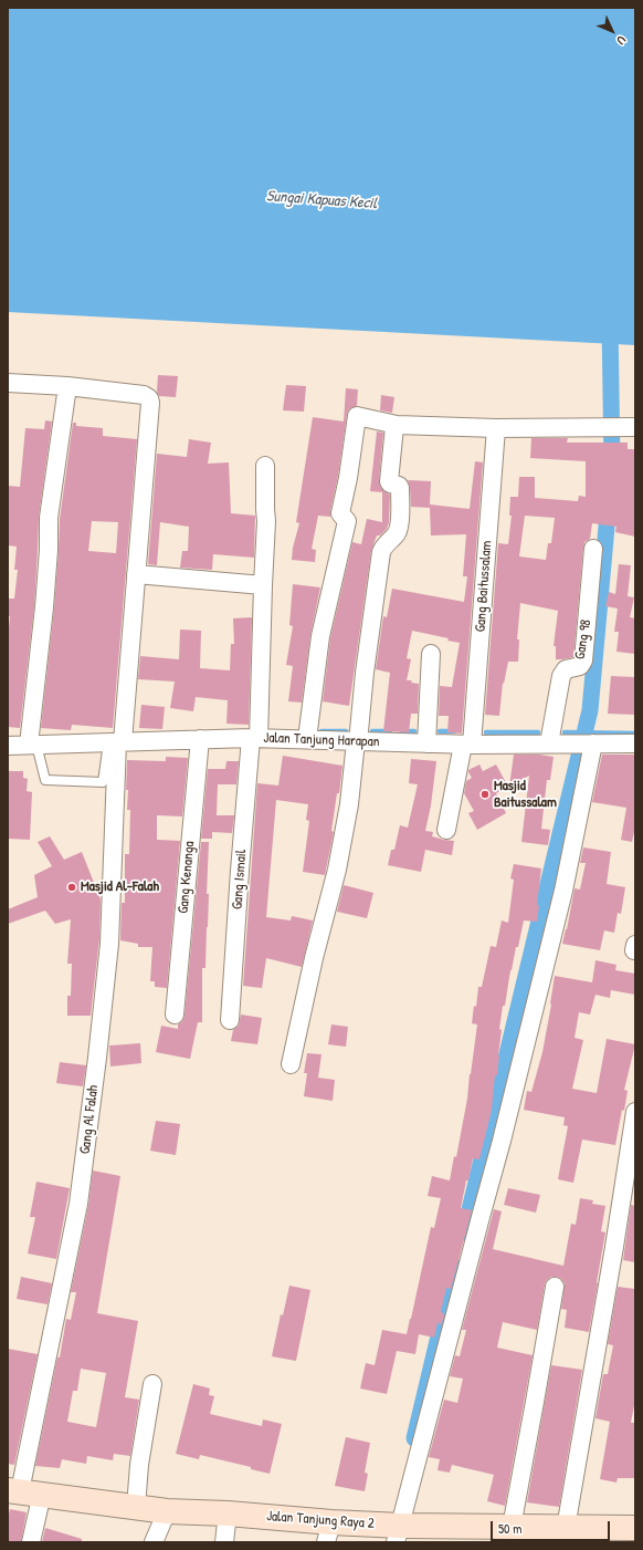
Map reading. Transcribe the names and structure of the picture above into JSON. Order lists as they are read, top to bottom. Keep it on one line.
{"streets":{"street":["Gang Baitussalam","Gang 98","Jalan Tanjung Harapan","Gang Kenanga","Gang Ismail","Gang Al Falah","Jalan Tanjung Raya 2"]},"crossings":[["Gang Baitussalam","Jalan Tanjung Harapan"],["Gang 98","Jalan Tanjung Harapan"],["Jalan Tanjung Harapan","Gang Kenanga"],["Jalan Tanjung Harapan","Gang Ismail"],["Jalan Tanjung Harapan","Gang Al Falah"],["Gang Al Falah","Jalan Tanjung Raya 2"]],"water":["Sungai Kapuas Kecil"],"places":["Masjid Baitussalam","Masjid Al-Falah"],"scale_bar":"50 m","north":"bottom right"}
